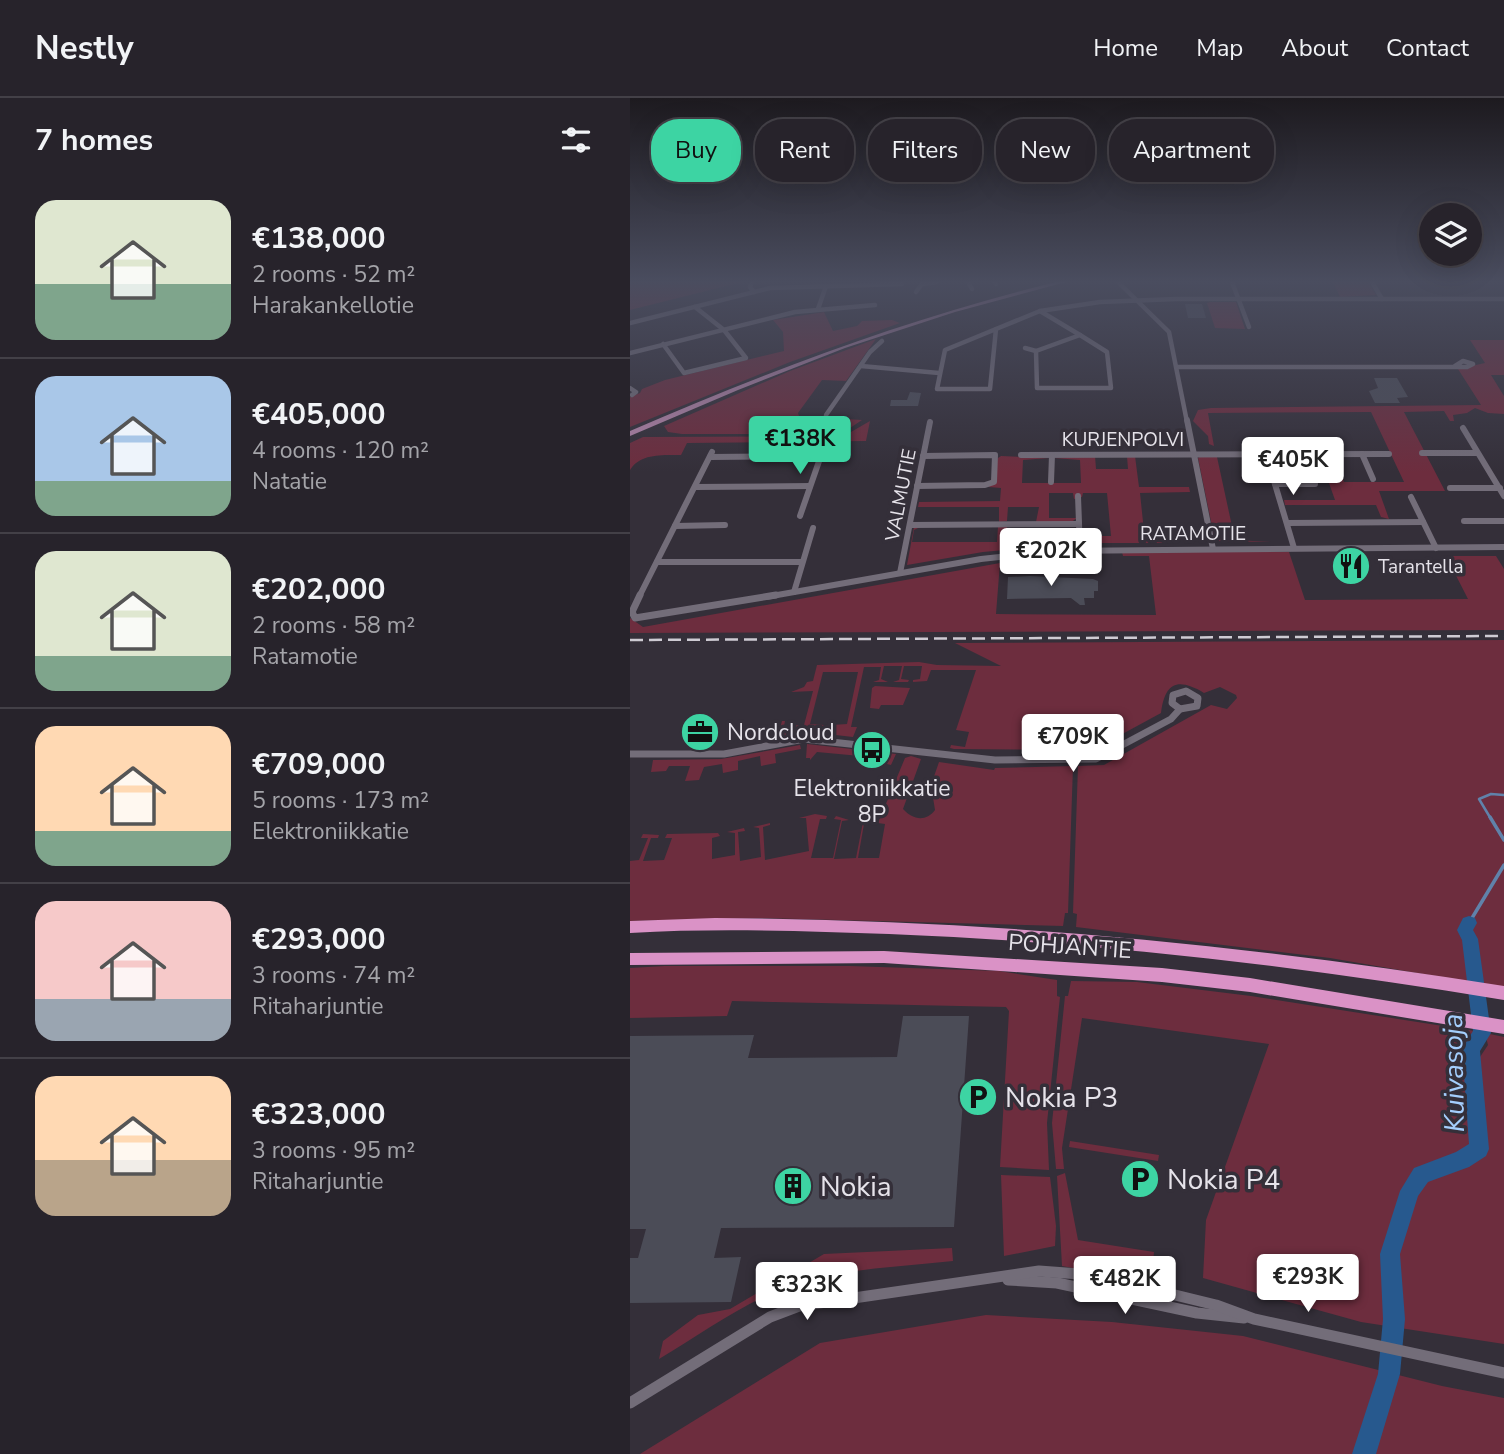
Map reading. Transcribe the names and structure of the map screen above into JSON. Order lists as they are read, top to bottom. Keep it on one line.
{"streets":{"highway":["POHJANTIE"],"street":["KURJENPOLVI","VALMUTIE","RATAMOTIE"]},"crossings":[["VALMUTIE","RATAMOTIE"]],"water":["Kuivasoja"],"places":{"restaurant":["Tarantella"],"office":["Nordcloud"],"bus stop":["Elektroniikkatie 8P"],"parking":["Nokia P3","Nokia P4"],"building":["Nokia"]},"page":{"header":"Nestly","nav":["Home","Map","About","Contact"],"heading":"7 homes","chip":["Buy","Rent","Filters","New","Apartment"],"list":[{"name":"€138,000","note":"2 rooms · 52 m² · Harakankellotie"},{"name":"€405,000","note":"4 rooms · 120 m² · Natatie"},{"name":"€202,000","note":"2 rooms · 58 m² · Ratamotie"},{"name":"€709,000","note":"5 rooms · 173 m² · Elektroniikkatie"},{"name":"€293,000","note":"3 rooms · 74 m² · Ritaharjuntie"},{"name":"€323,000","note":"3 rooms · 95 m² · Ritaharjuntie"}],"price":["€138K","€405K","€202K","€709K","€293K","€482K","€323K"]}}
